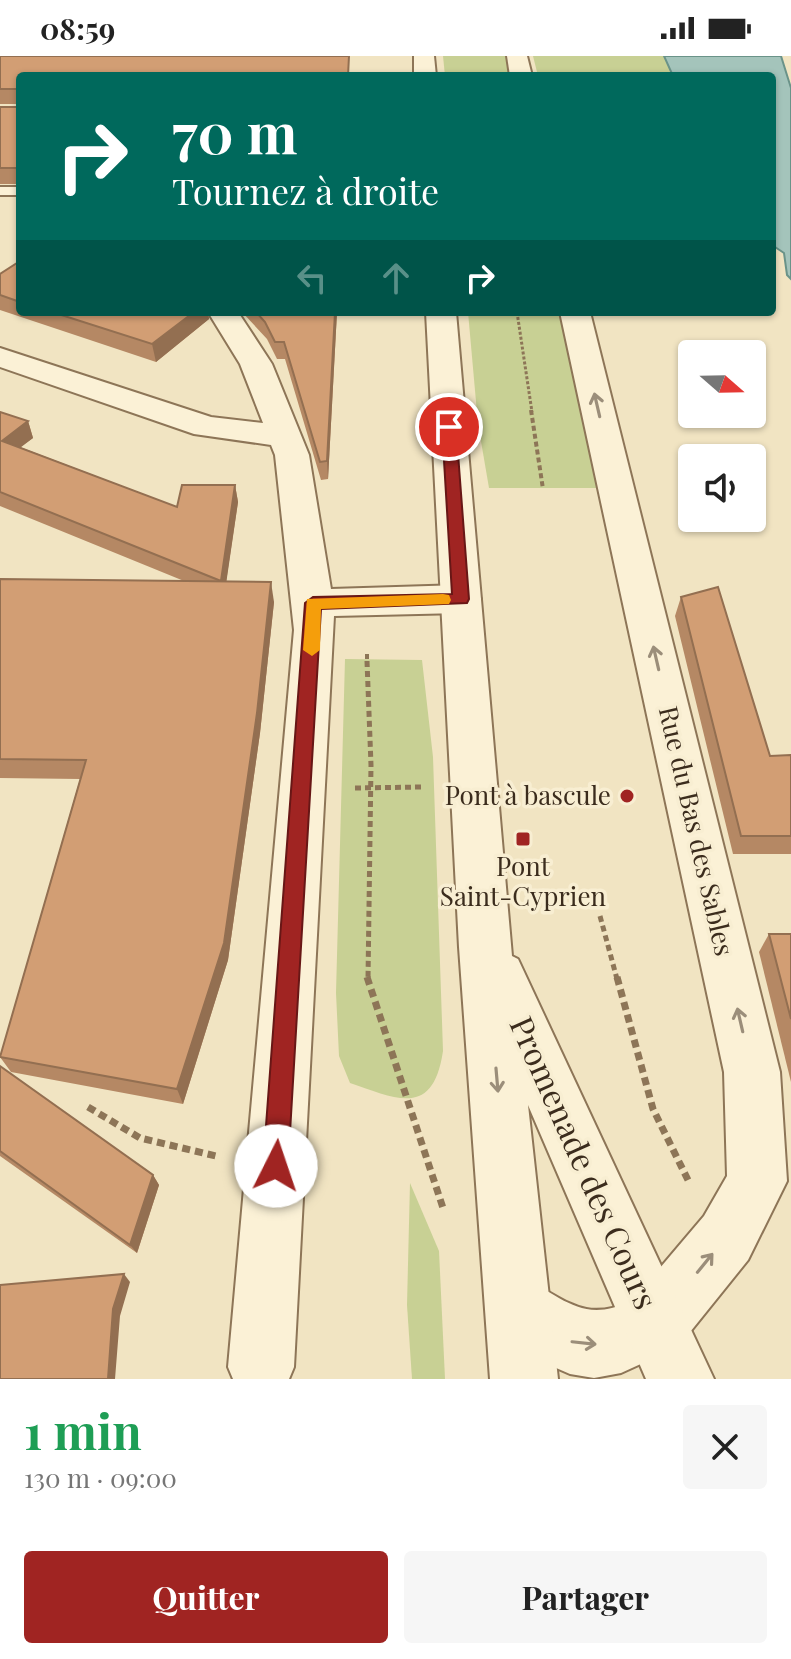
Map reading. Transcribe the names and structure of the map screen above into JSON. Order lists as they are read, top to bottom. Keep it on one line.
{"streets":{"street":["Rue du Bas des Sables","Promenade des Cours"]},"crossings":[["Rue du Bas des Sables","Promenade des Cours"]],"places":{"other":["Pont à bascule"],"transit":["Pont Saint-Cyprien"]},"north":"right","page":{"status":"08:59","turn":["70 m","Tournez à droite"],"heading":["1 min","130 m · 09:00"],"buttons":["Quitter","Partager"]}}
